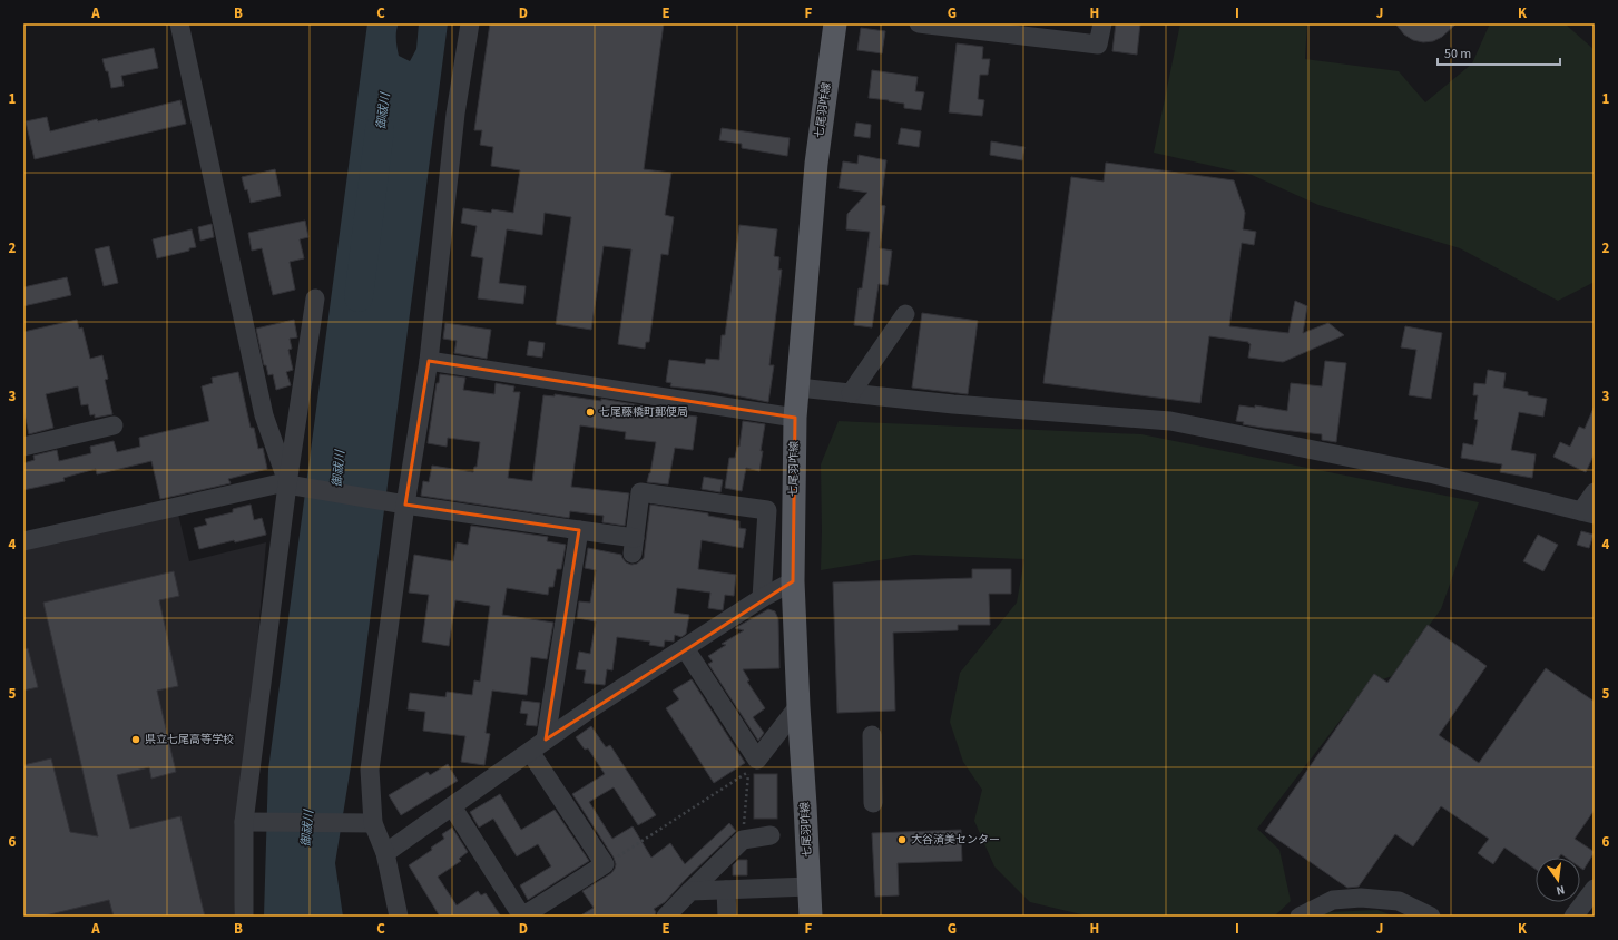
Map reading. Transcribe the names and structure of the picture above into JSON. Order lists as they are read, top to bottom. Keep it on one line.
{"streets":{"main road":["七尾羽咋線"]},"water":["御祓川"],"places":["七尾藤橋町郵便局","県立七尾高等学校","大谷済美センター"],"scale_bar":"50 m","north":"bottom","grid":{"columns":["A","B","C","D","E","F","G","H","I","J","K"],"rows":["1","2","3","4","5","6"]}}
